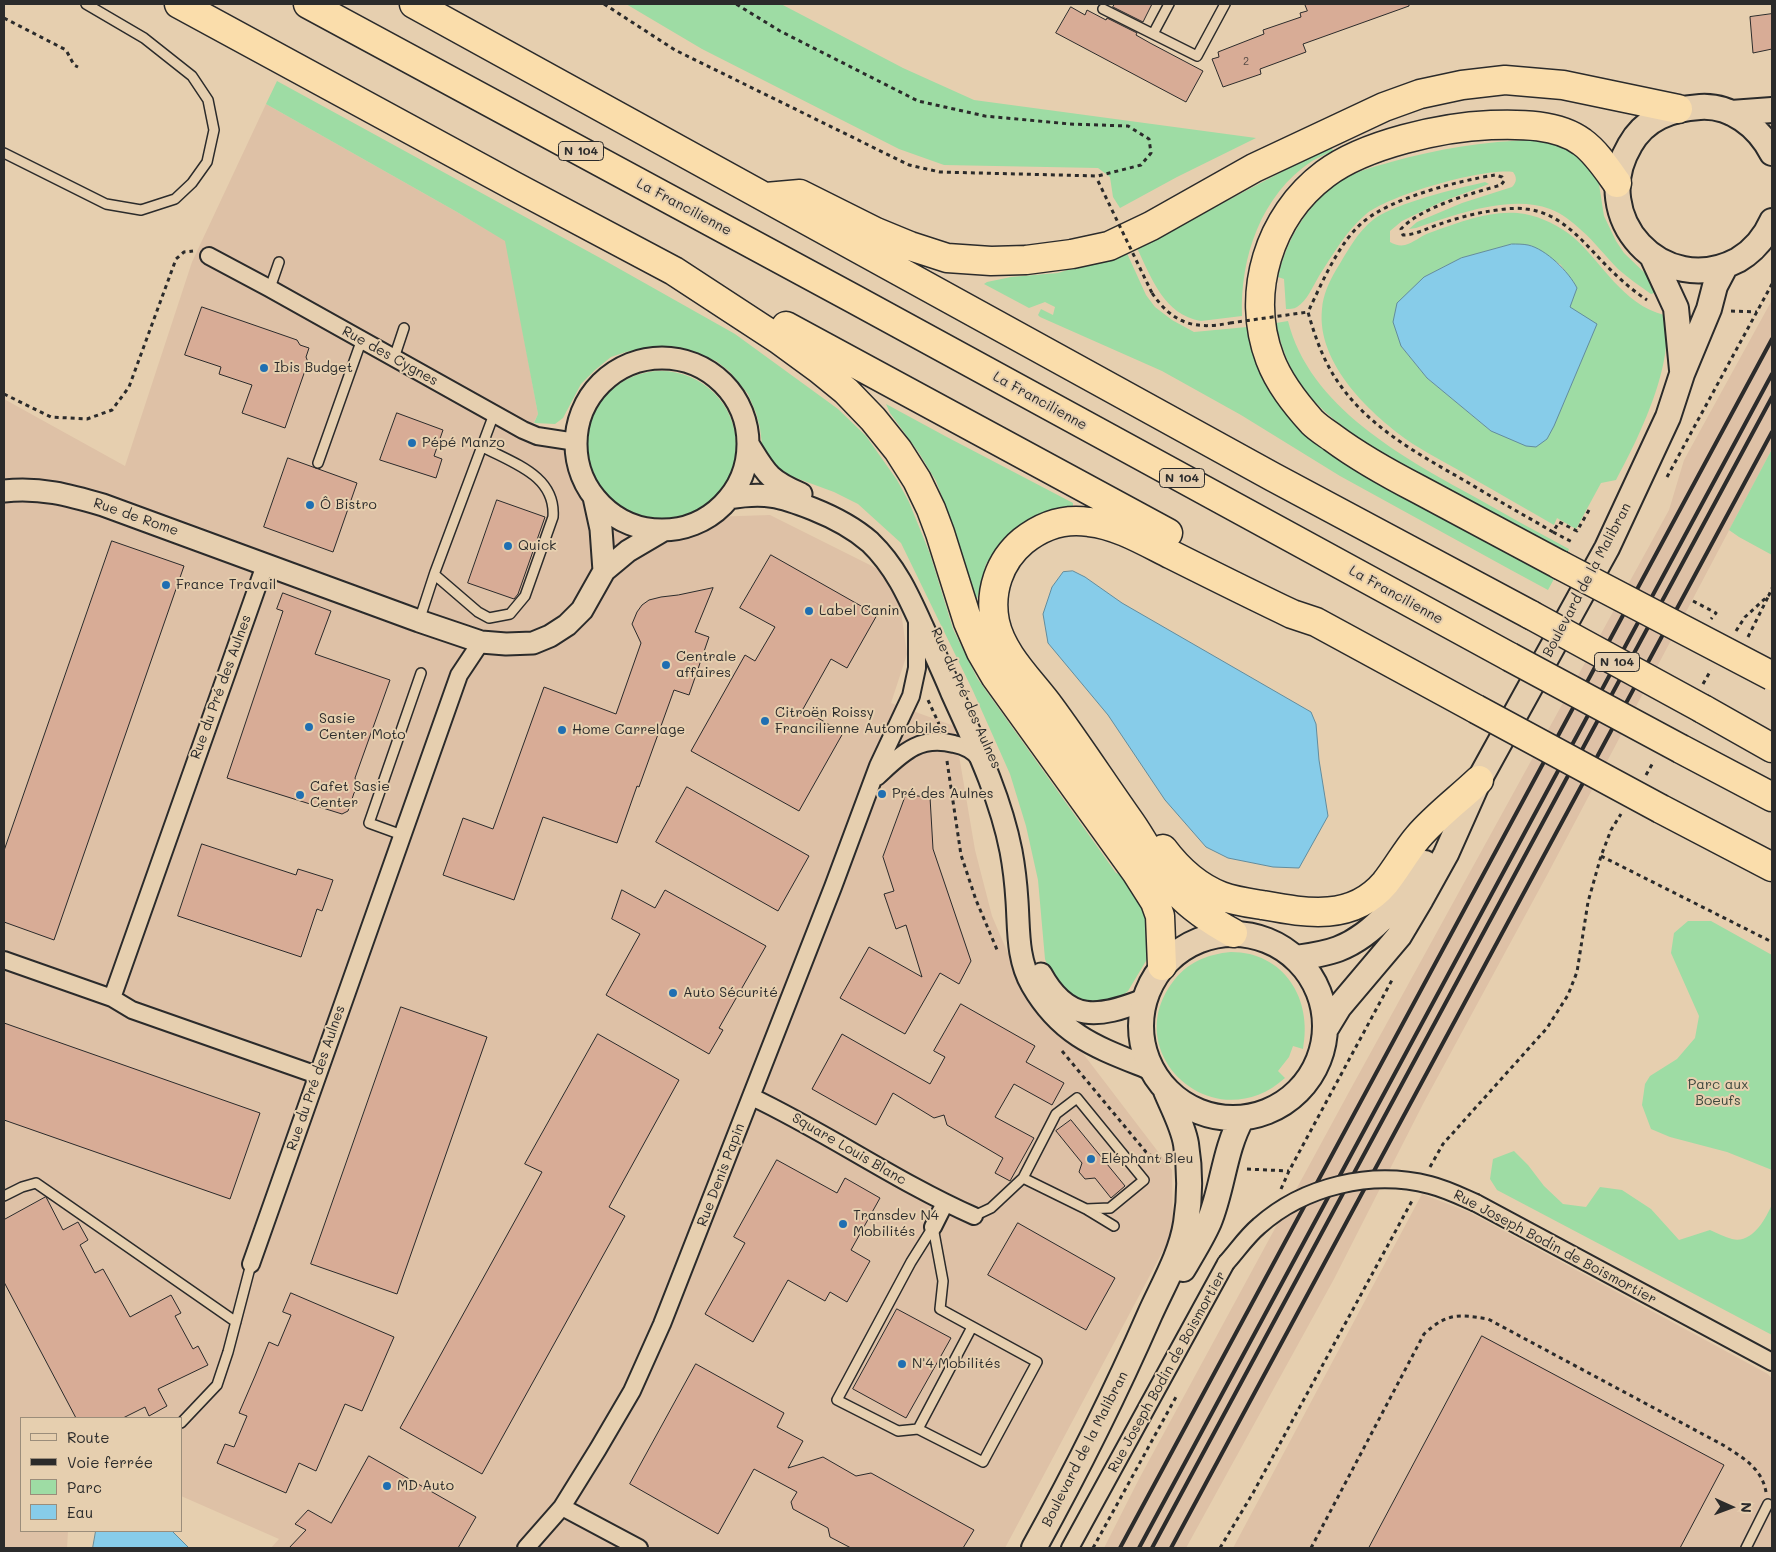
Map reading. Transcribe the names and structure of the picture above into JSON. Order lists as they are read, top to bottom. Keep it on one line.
{"streets":{"highway":["N 104","La Francilienne"],"main road":["Boulevard de la Malibran"],"street":["Rue des Cygnes","Rue de Rome","Rue du Pré des Aulnes","Square Louis Blanc","Rue Denis Papin","Rue Joseph Bodin de Boismortier"]},"crossings":[["Rue des Cygnes","Rue du Pré des Aulnes"],["Rue de Rome","Rue du Pré des Aulnes"],["Rue du Pré des Aulnes","Rue Denis Papin"],["Square Louis Blanc","Rue Denis Papin"]],"parks":["Parc aux Boeufs"],"places":["Ibis Budget","Pépé Manzo","Ô Bistro","Quick","France Travail","Label Canin","Centrale affaires","Citroën Roissy Francilienne Automobiles","Sasie Center Moto","Home Carrelage","Pré des Aulnes","Cafet Sasie Center","Auto Sécurité","Eléphant Bleu","Transdev N4 Mobilités","N'4 Mobilités","MD Auto"],"house_numbers":["2"],"legend":["Route","Voie ferrée","Parc","Eau"],"north":"right"}
